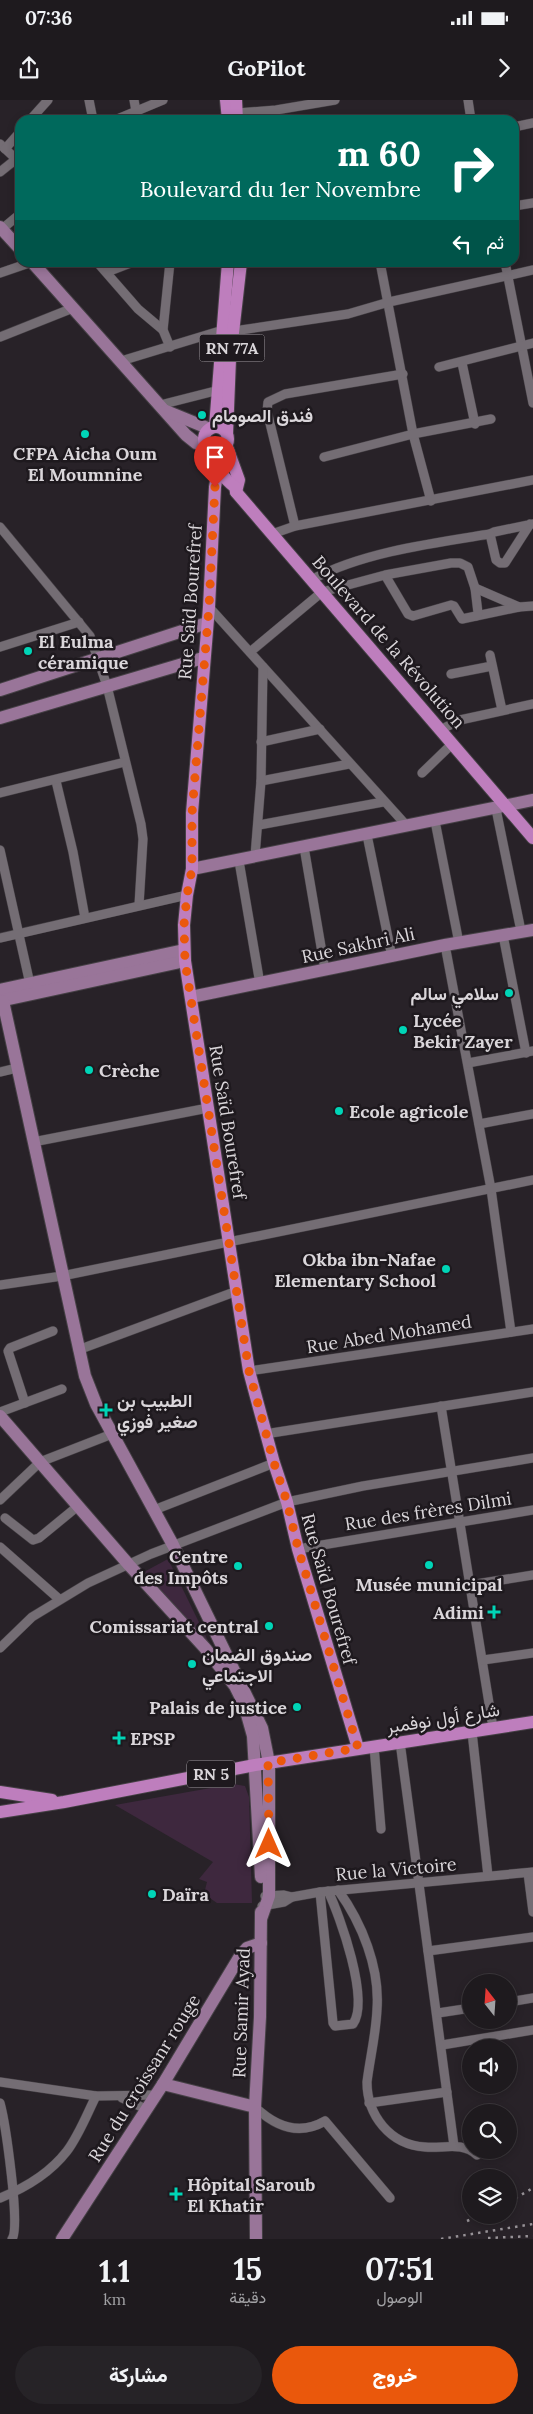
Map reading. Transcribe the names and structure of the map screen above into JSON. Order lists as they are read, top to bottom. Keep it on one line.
{"streets":{"main road":["RN 77A","Rue Saïd Bourefref","Boulevard de la Révolution","Rue Sakhri Ali","شارع أول نوفمبر","RN 5","Rue Samir Ayad","Rue du croissanr rouge"],"street":["Rue Abed Mohamed","Rue des frères Dilmi","Rue la Victoire"]},"crossings":[["Rue Saïd Bourefref","Boulevard de la Révolution"],["Rue Saïd Bourefref","Rue Sakhri Ali"],["Rue Saïd Bourefref","Rue Abed Mohamed"],["Rue Saïd Bourefref","Rue des frères Dilmi"],["Rue Saïd Bourefref","شارع أول نوفمبر"],["Rue Saïd Bourefref","RN 5"],["شارع أول نوفمبر","RN 5"],["RN 5","Rue Samir Ayad"],["Rue la Victoire","Rue Samir Ayad"],["Rue Samir Ayad","Rue du croissanr rouge"]],"places":{"other":["فندق الصومام","CFPA Aicha Oum El Moumnine","El Eulma céramique","سلامي سالم","Lycée Bekir Zayer","Crèche","Ecole agricole","Okba ibn-Nafae Elementary School","Musée municipal","Centre des Impôts","Comissariat central","صندوق الضمان الاجتماعي","Palais de justice","Daïra"],"health":["الطبيب بن صغير فوزي","Adimi","EPSP","Hôpital Saroub El Khatir"]},"north":"top","page":{"status":"07:36","header":"GoPilot","turn":["60 m","Boulevard du 1er Novembre"],"then":"ثم","eta":["07:51","الوصول","15","دقيقة","1.1","km"],"buttons":["خروج","مشاركة"]}}
